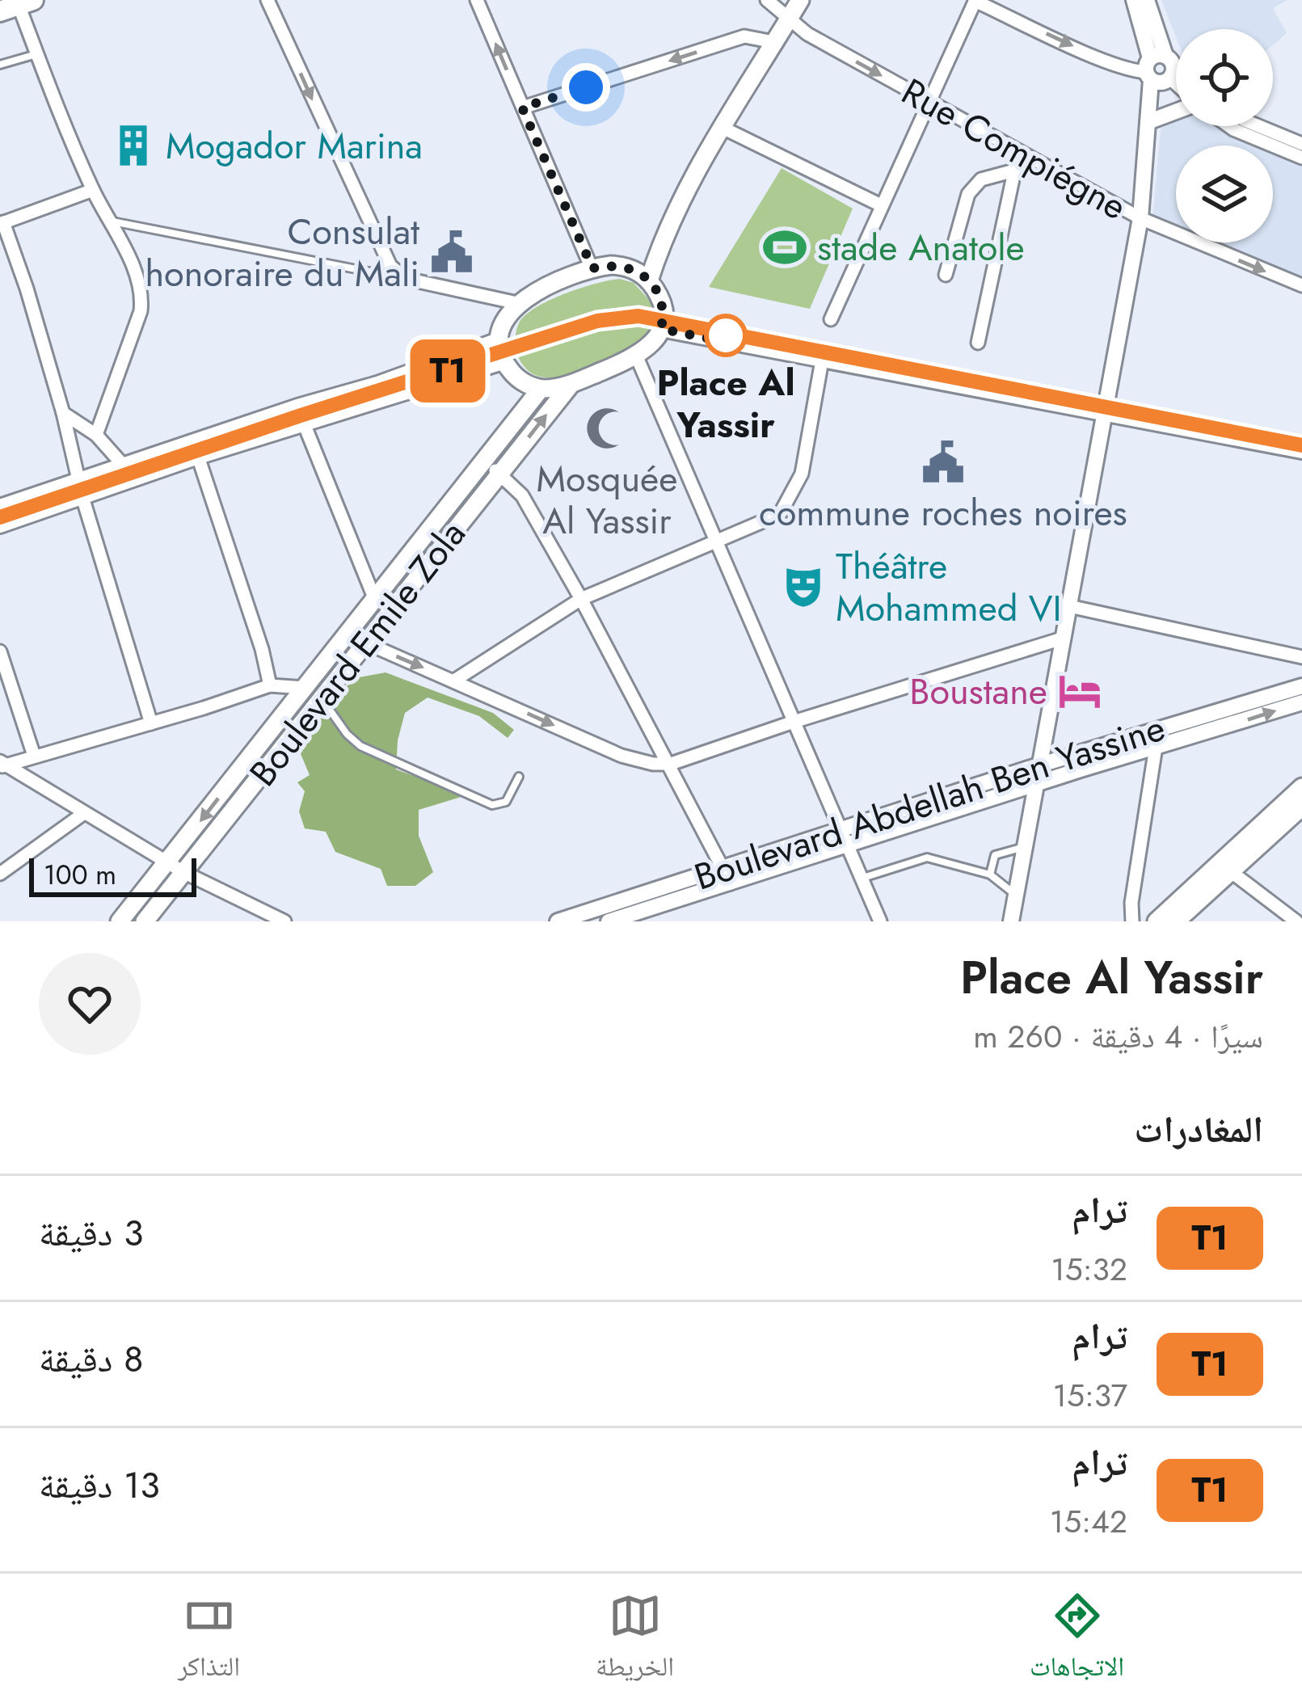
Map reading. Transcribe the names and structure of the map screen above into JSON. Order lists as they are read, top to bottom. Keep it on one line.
{"streets":{"main road":["Boulevard Emile Zola"],"street":["Rue Compiégne","Boulevard Abdellah Ben Yassine"]},"one_way":["Rue Compiégne"],"places":{"building":["Mogador Marina"],"sports":["stade Anatole"],"public building":["Consulat honoraire du Mali","commune roches noires"],"other":["Place Al Yassir"],"mosque":["Mosquée Al Yassir"],"theatre":["Théâtre Mohammed VI"],"hotel":["Boustane"]},"lines":["tram line T1"],"scale_bar":"100 m","page":{"on_map":"T1","scale":"100 m","heading":[["Place Al Yassir","سيرًا · 4 دقيقة · 260 m"],"المغادرات"],"list":[{"mark":"T1","name":"ترام","note":"15:32","value":"3 دقيقة"},{"mark":"T1","name":"ترام","note":"15:37","value":"8 دقيقة"},{"mark":"T1","name":"ترام","note":"15:42","value":"13 دقيقة"}],"tabs":["الاتجاهات","الخريطة","التذاكر"]}}
